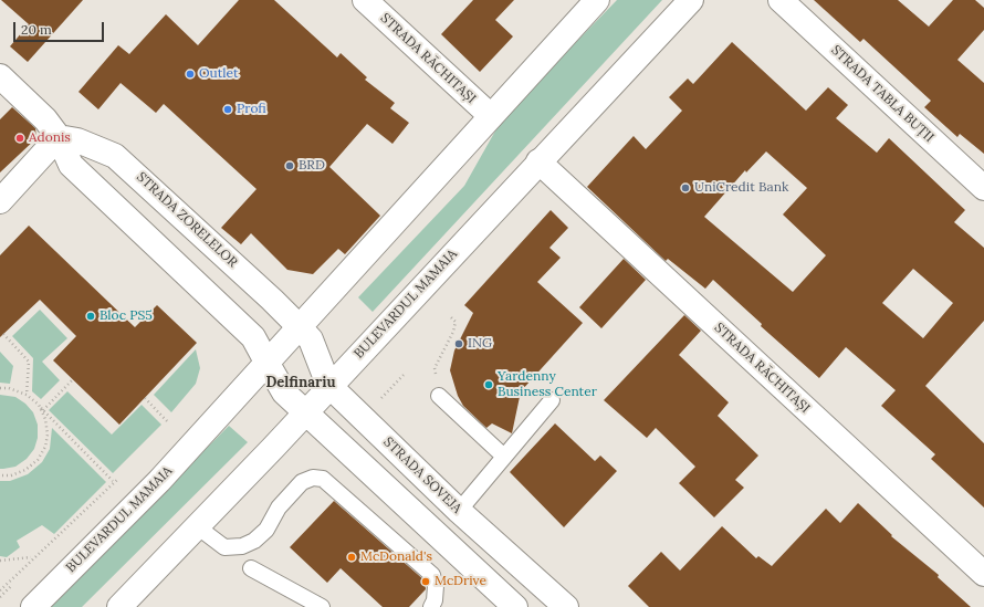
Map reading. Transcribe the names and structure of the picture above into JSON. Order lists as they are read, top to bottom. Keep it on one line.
{"streets":{"main road":["STRADA RĂCHITAȘI","STRADA TABLA BUȚII","STRADA ZORELELOR","BULEVARDUL MAMAIA","STRADA SOVEJA"]},"crossings":[["STRADA RĂCHITAȘI","BULEVARDUL MAMAIA"],["STRADA ZORELELOR","BULEVARDUL MAMAIA"],["STRADA ZORELELOR","STRADA SOVEJA"],["BULEVARDUL MAMAIA","STRADA SOVEJA"]],"districts":["Delfinariu"],"places":["Outlet","Profi","Adonis","BRD","UniCredit Bank","Bloc PS5","ING","Yardenny Business Center","McDonald's","McDrive"],"scale_bar":"20 m"}
